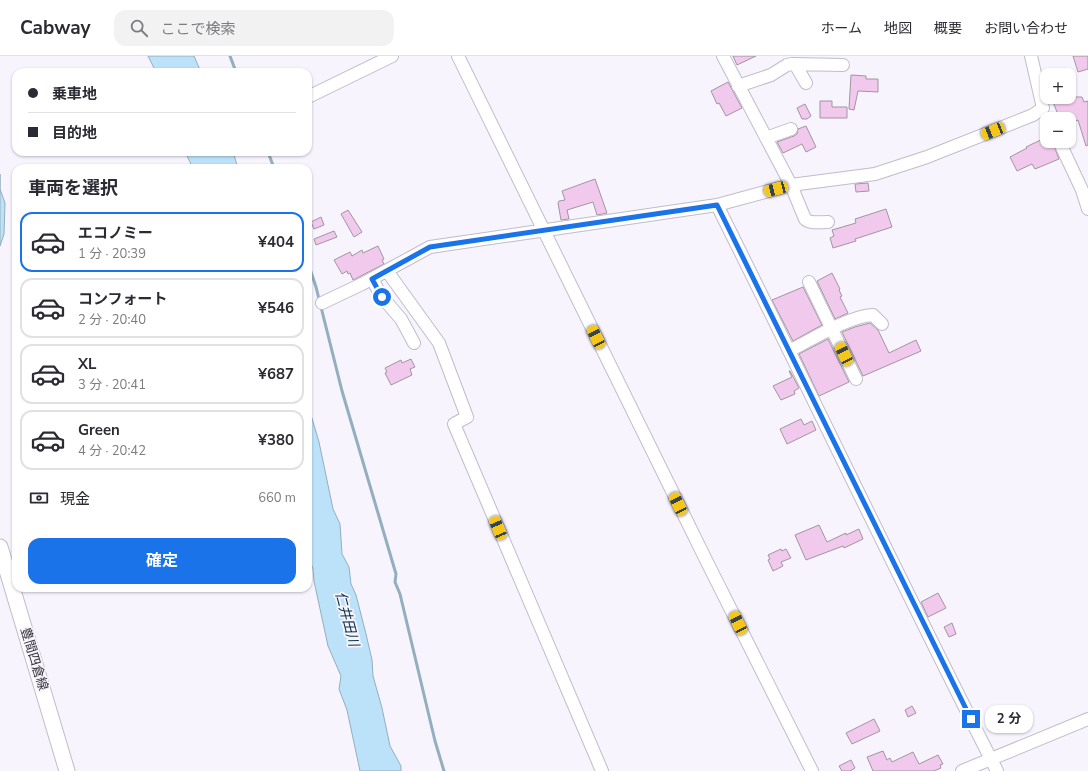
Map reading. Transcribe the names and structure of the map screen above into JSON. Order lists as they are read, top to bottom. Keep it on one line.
{"streets":{"main road":["豊間四倉線"]},"water":["仁井田川"],"page":{"header":"Cabway","search":"ここで検索","nav":["ホーム","地図","概要","お問い合わせ"],"map_buttons":["+","−"],"banner":["乗車地","目的地"],"heading":"車両を選択","list":[{"name":"エコノミー","note":"1 分 · 20:39","value":"¥404"},{"name":"コンフォート","note":"2 分 · 20:40","value":"¥546"},{"name":"XL","note":"3 分 · 20:41","value":"¥687"},{"name":"Green","note":"4 分 · 20:42","value":"¥380"}],"pay":["現金","660 m"],"buttons":"確定","bubble":"2 分"}}
